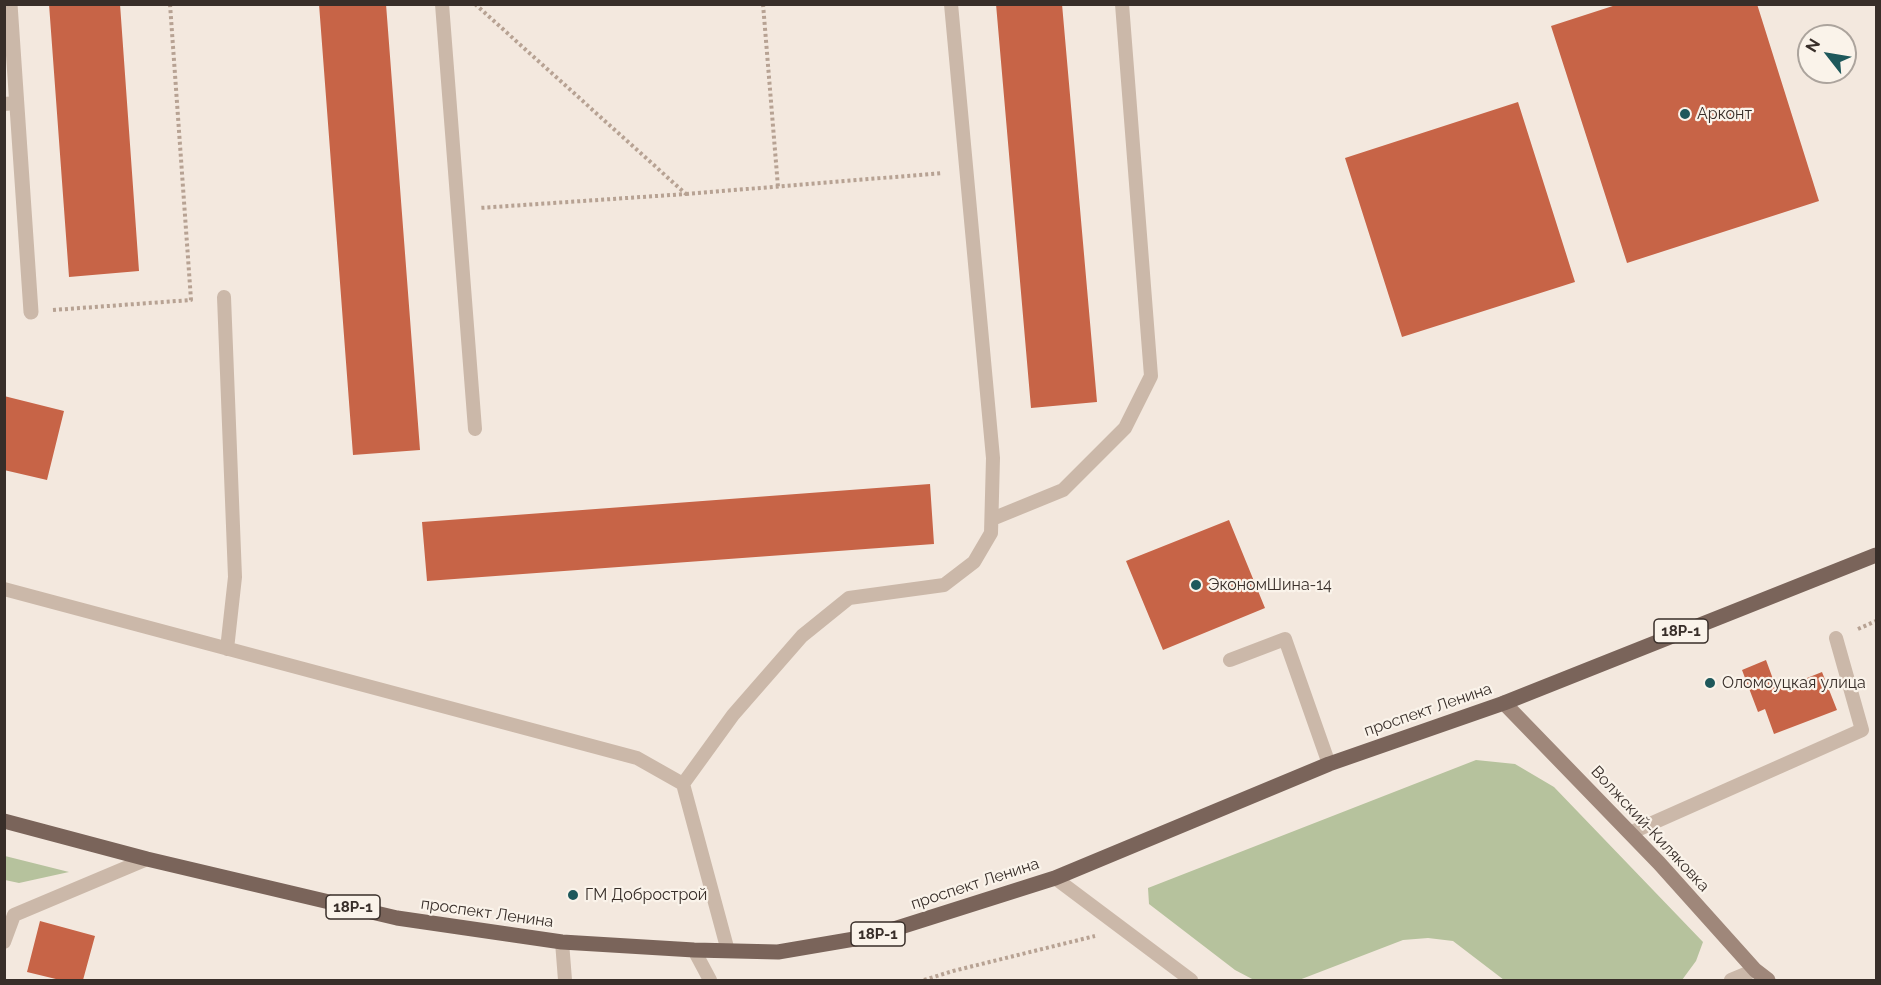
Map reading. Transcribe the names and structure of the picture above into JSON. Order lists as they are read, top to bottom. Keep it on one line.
{"streets":{"main road":["18Р-1","проспект Ленина"],"street":["Волжский-Киляковка"]},"crossings":[["проспект Ленина","Волжский-Киляковка"]],"places":["Арконт","ЭкономШина-14","Оломоуцкая улица","ГМ Добрострой"],"north":"top left"}
